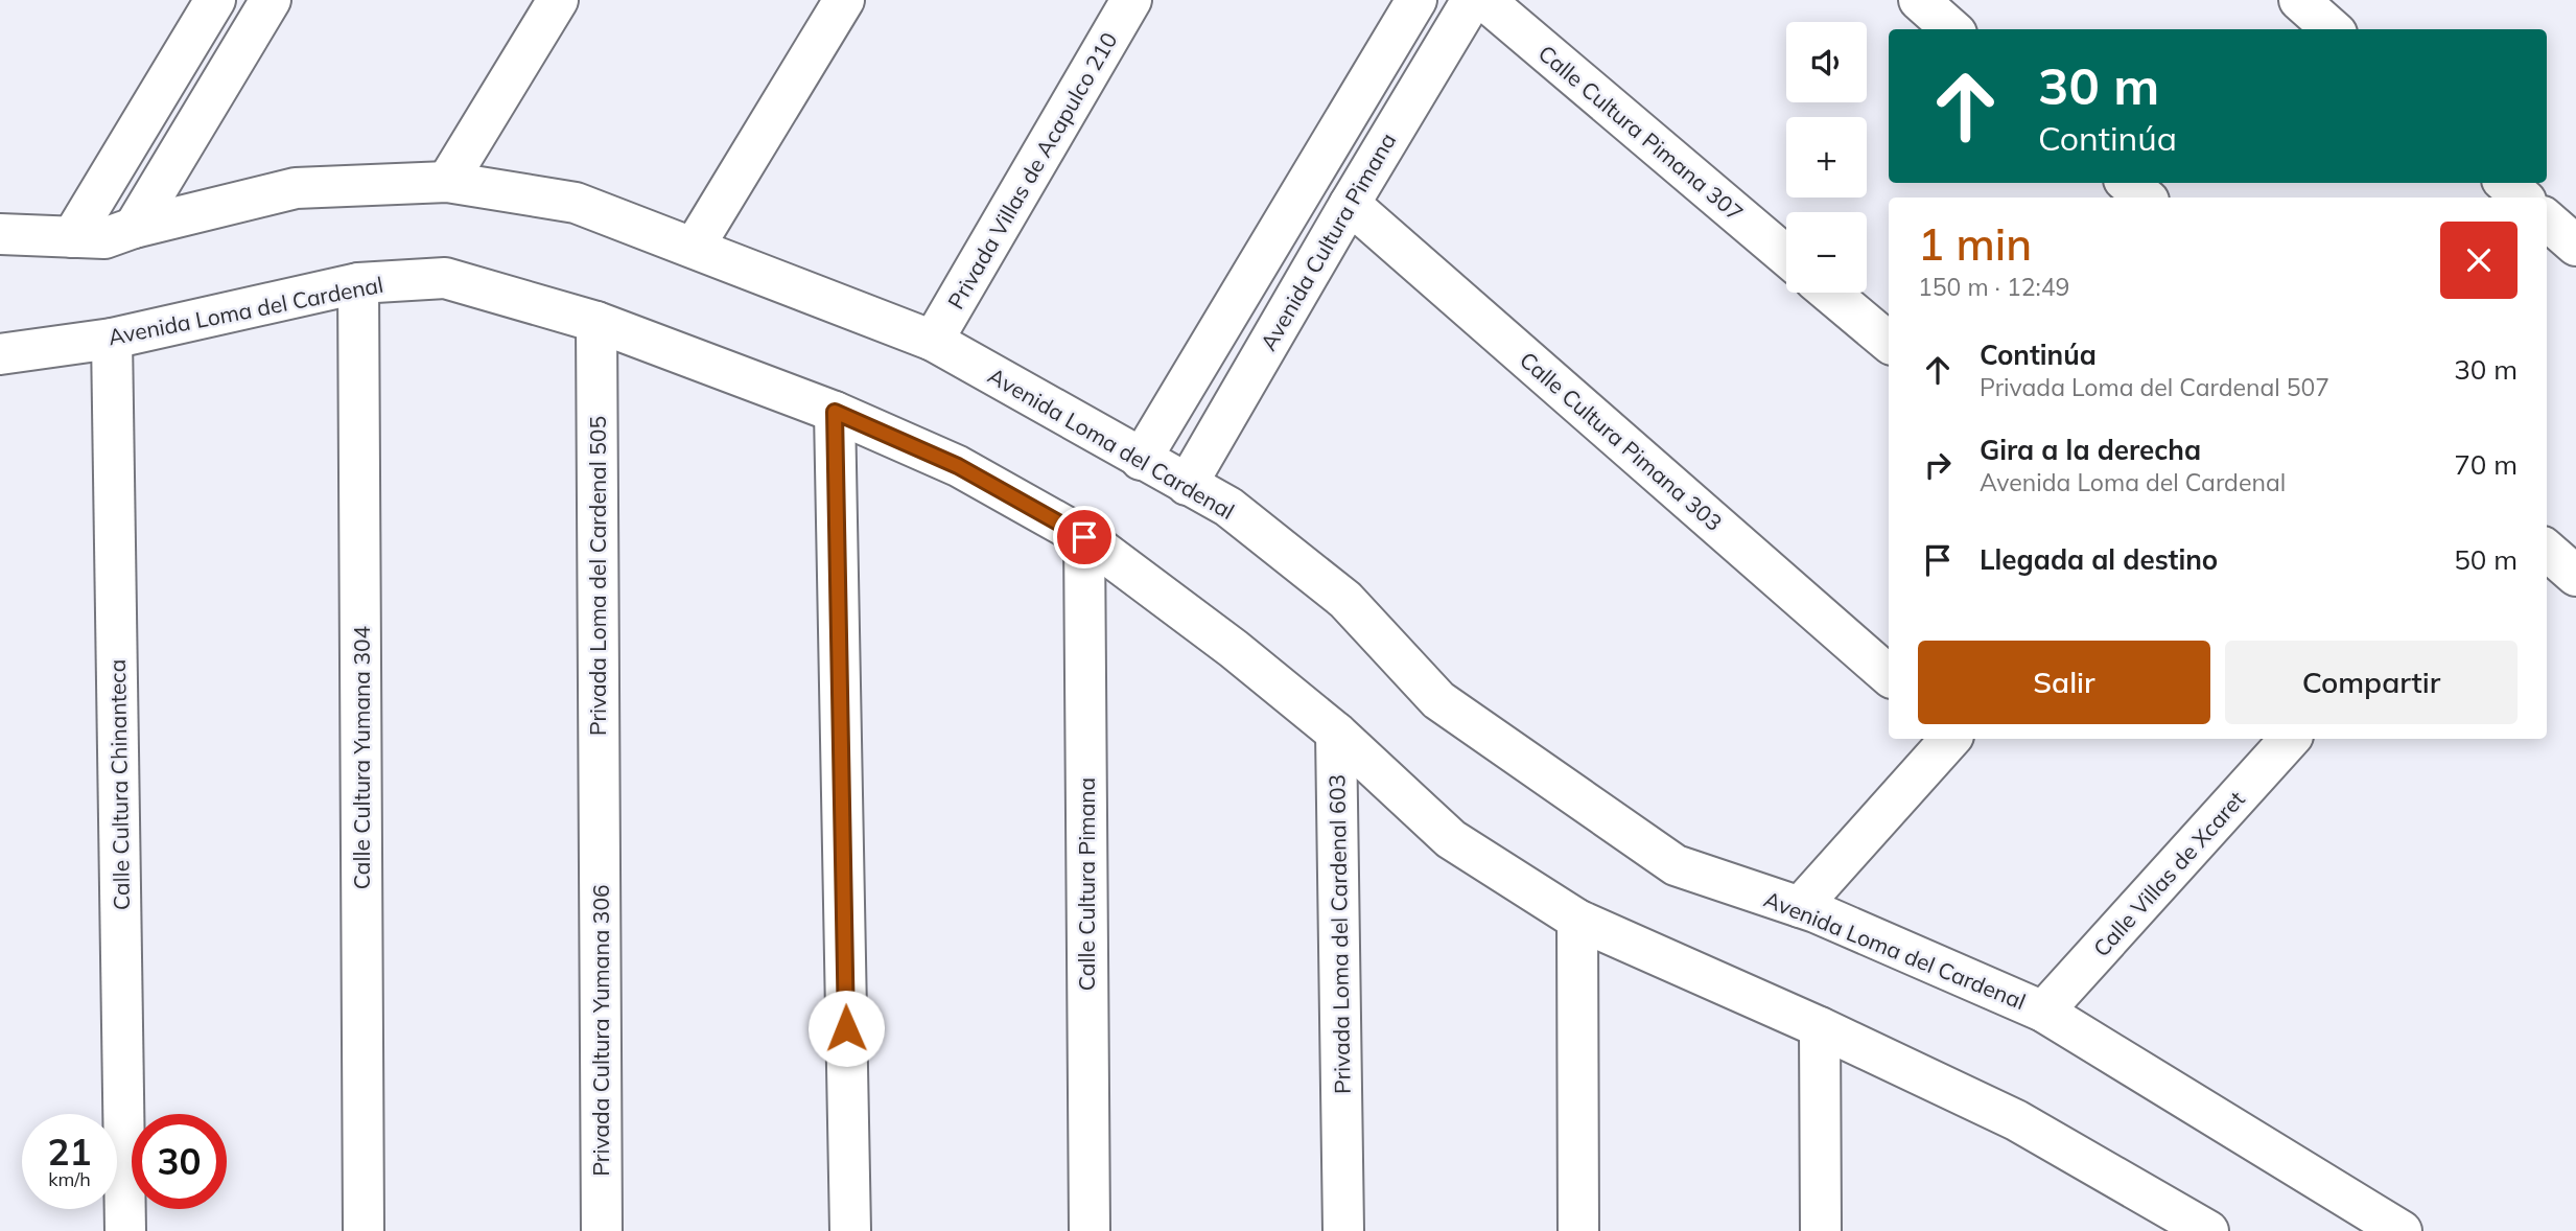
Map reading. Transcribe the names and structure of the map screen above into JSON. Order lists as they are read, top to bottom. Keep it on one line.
{"streets":{"street":["Calle Cultura Pimana 307","Privada Villas de Acapulco 210","Avenida Cultura Pimana","Avenida Loma del Cardenal","Calle Cultura Pimana 303","Privada Loma del Cardenal 505","Calle Cultura Yumana 304","Calle Cultura Chinanteca","Calle Villas de Xcaret","Calle Cultura Pimana","Privada Loma del Cardenal 603","Privada Cultura Yumana 306"]},"crossings":[["Privada Villas de Acapulco 210","Avenida Loma del Cardenal"],["Avenida Cultura Pimana","Avenida Loma del Cardenal"],["Avenida Cultura Pimana","Calle Cultura Pimana 303"],["Avenida Loma del Cardenal","Privada Loma del Cardenal 505"],["Avenida Loma del Cardenal","Calle Cultura Yumana 304"],["Avenida Loma del Cardenal","Calle Cultura Chinanteca"],["Avenida Loma del Cardenal","Calle Villas de Xcaret"],["Avenida Loma del Cardenal","Calle Cultura Pimana"],["Avenida Loma del Cardenal","Privada Loma del Cardenal 603"],["Privada Loma del Cardenal 505","Privada Cultura Yumana 306"]],"page":{"map_buttons":["+","−"],"turn":["30 m","Continúa"],"heading":["1 min","150 m · 12:49"],"list":[{"name":"Continúa","note":"Privada Loma del Cardenal 507","value":"30 m"},{"name":"Gira a la derecha","note":"Avenida Loma del Cardenal","value":"70 m"},{"name":"Llegada al destino","value":"50 m"}],"buttons":["Salir","Compartir"],"speed":"21 km/h","limit":"30"}}
